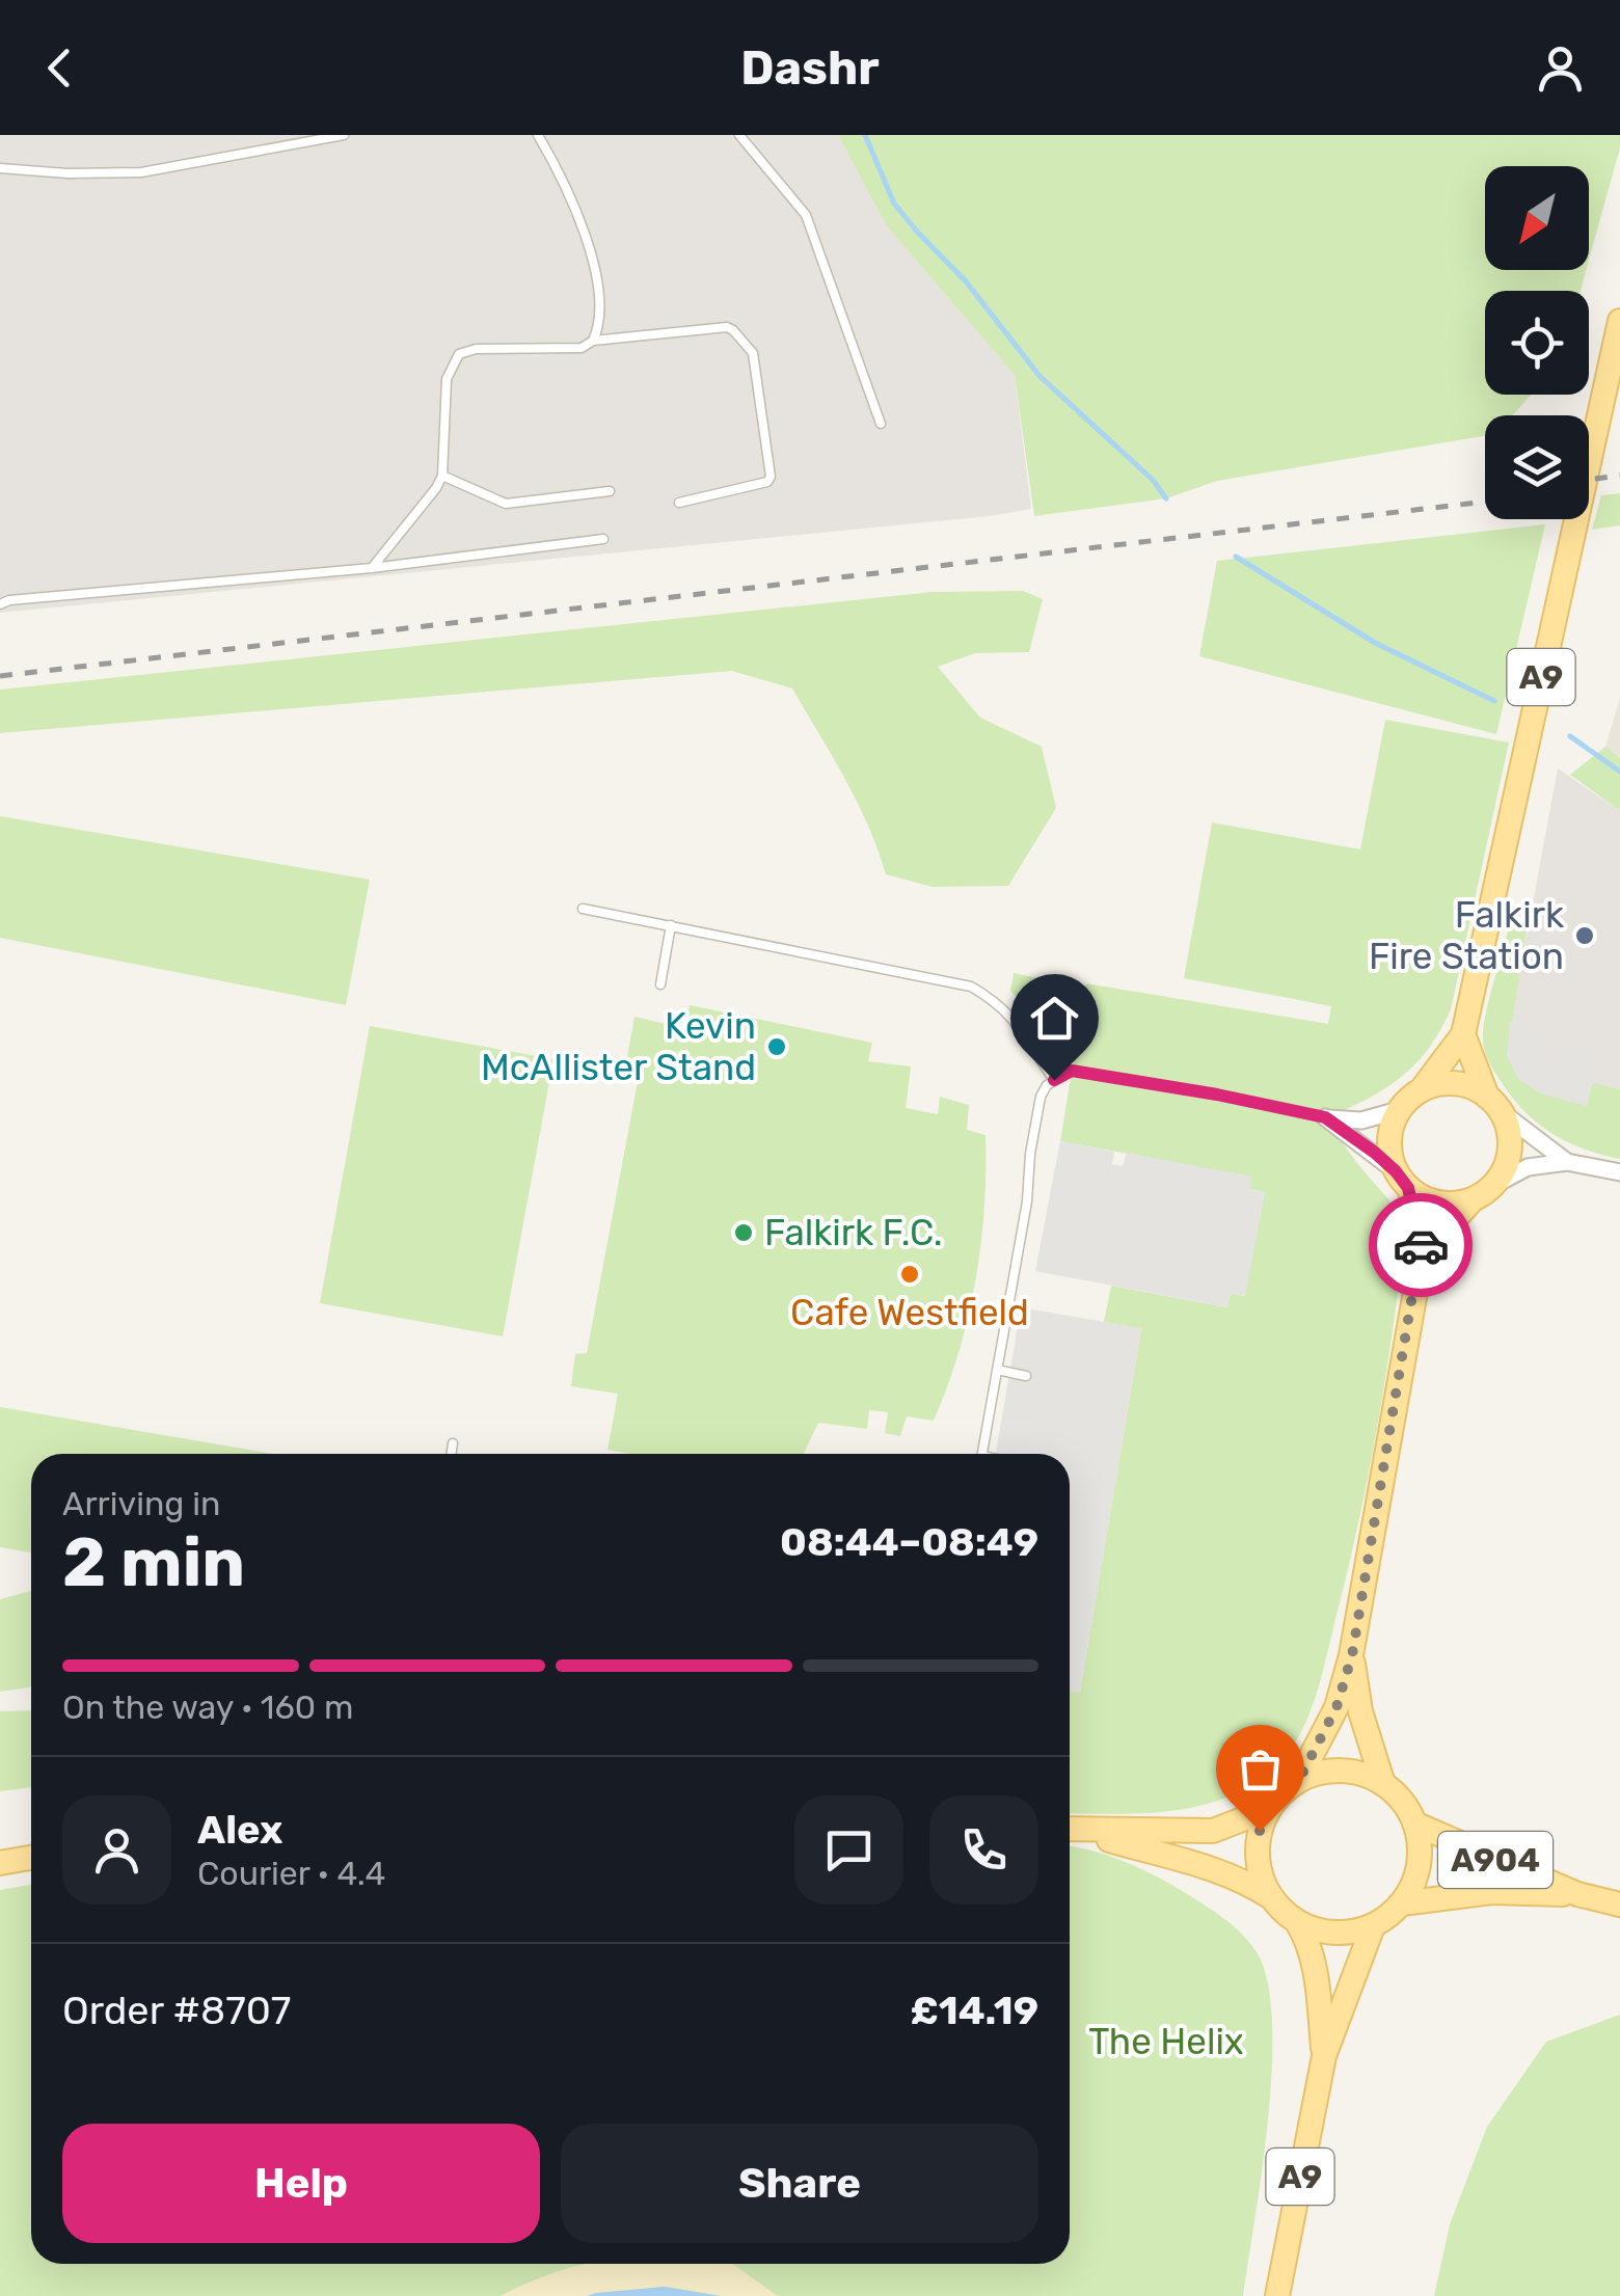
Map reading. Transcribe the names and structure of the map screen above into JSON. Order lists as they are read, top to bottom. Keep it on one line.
{"streets":{"main road":["A9","A904"]},"crossings":[["A9","A904"]],"parks":["The Helix"],"places":["Falkirk Fire Station","Kevin McAllister Stand","Falkirk F.C.","Cafe Westfield"],"north":"bottom left","page":{"header":"Dashr","heading":["2 min","Arriving in","08:44–08:49"],"panel":["Alex","Courier · 4.4","Order #8707","£14.19"],"bar":"On the way · 160 m","buttons":["Help","Share"]}}
